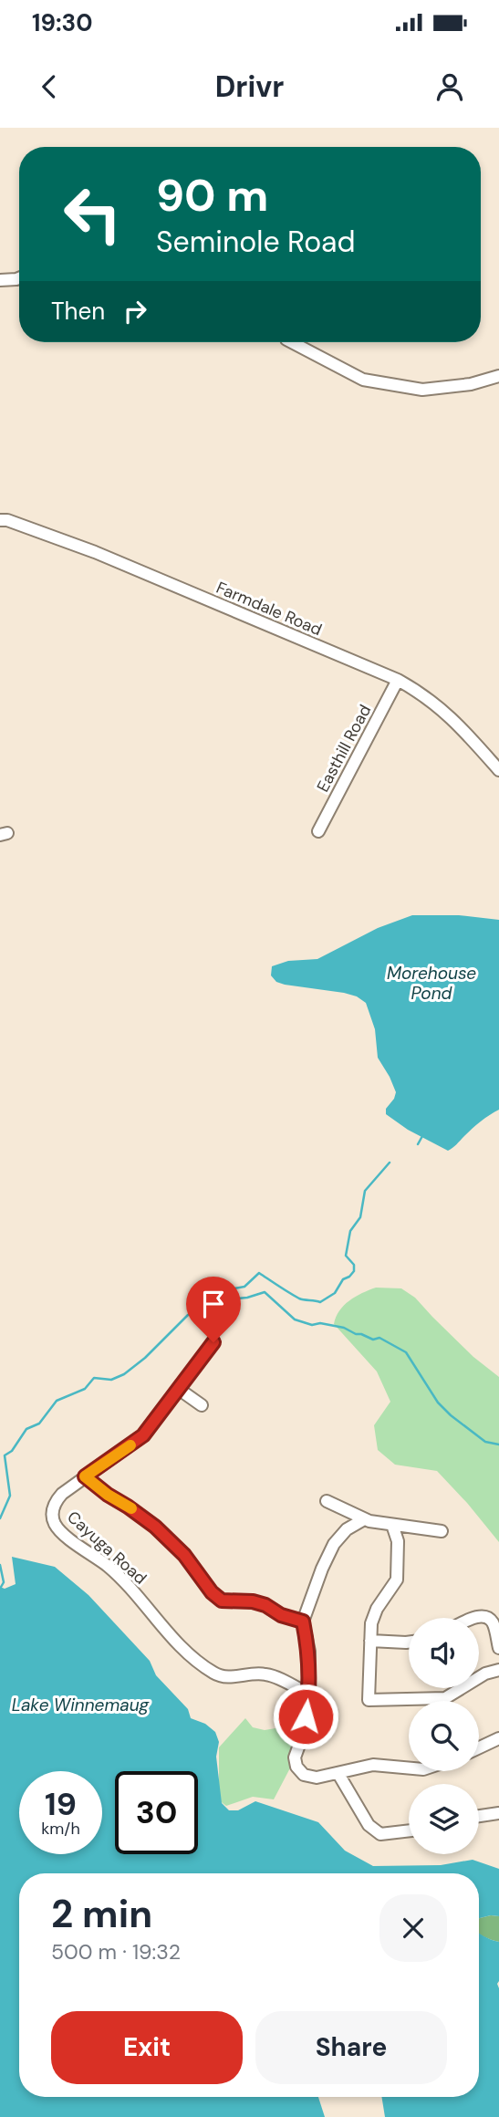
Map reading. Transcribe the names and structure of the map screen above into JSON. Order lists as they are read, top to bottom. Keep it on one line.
{"streets":{"street":["Farmdale Road","Easthill Road","Cayuga Road"]},"crossings":[["Farmdale Road","Easthill Road"]],"water":["Morehouse Pond","Lake Winnemaug"],"page":{"status":"19:30","header":"Drivr","turn":["90 m","Seminole Road"],"then":"Then","speed":"19 km/h","limit":"30","heading":["2 min","500 m · 19:32"],"buttons":["Exit","Share"]}}
